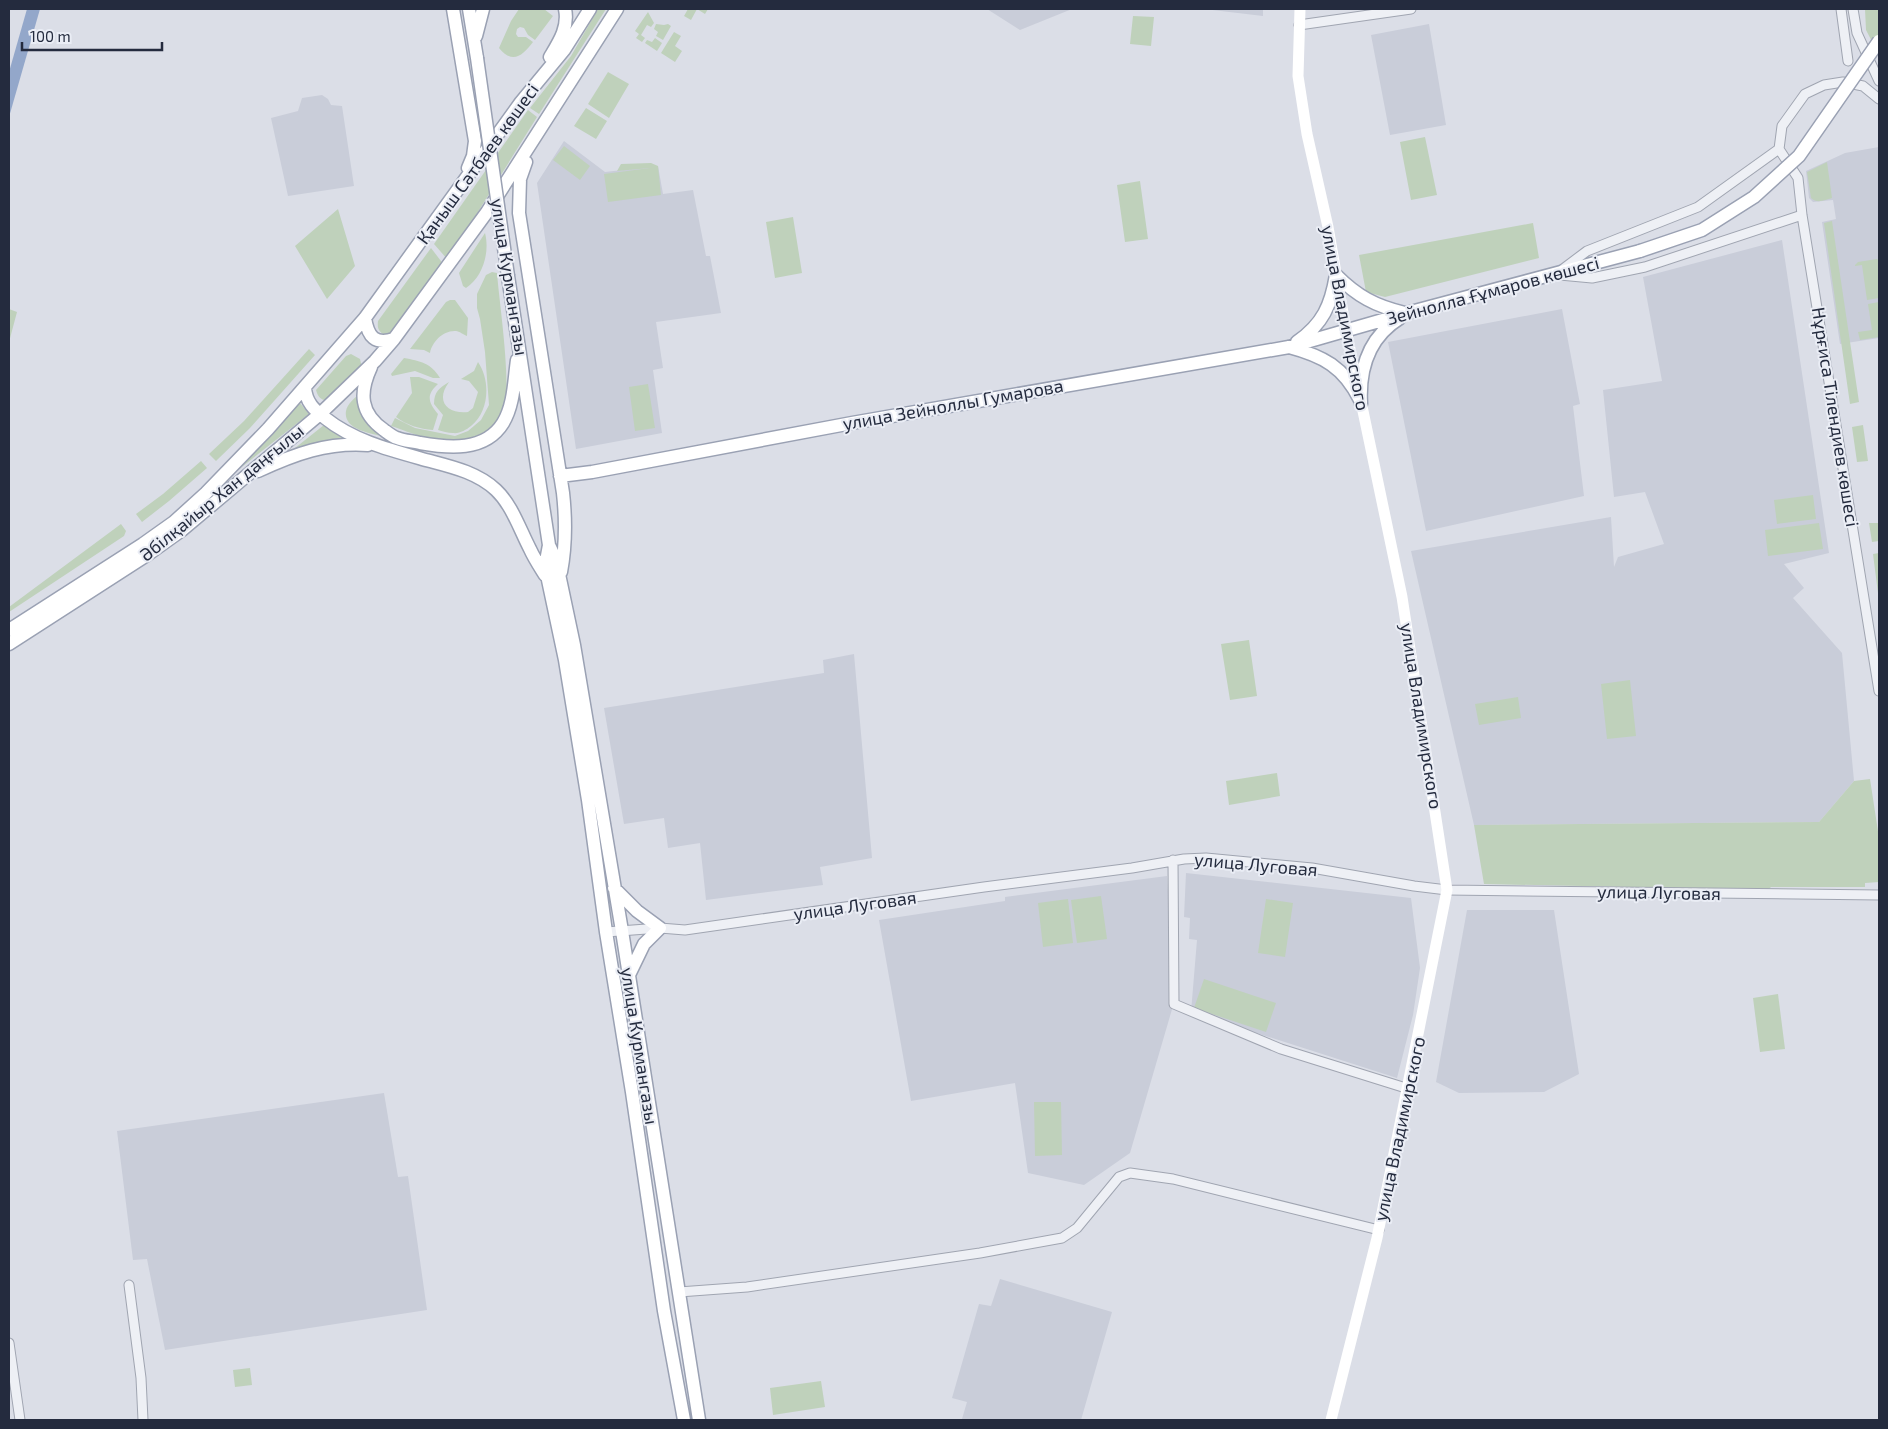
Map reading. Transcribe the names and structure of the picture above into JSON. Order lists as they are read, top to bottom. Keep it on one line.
{"streets":{"main road":["Қаныш Сәтбаев көшесі","улица Курмангазы","Зейнолла Ғұмаров көшесі","улица Зейноллы Гумарова","Әбілқайыр Хан даңғылы"],"street":["улица Владимирского","Нұрғиса Тілендиев көшесі","улица Луговая"]},"crossings":[["Қаныш Сәтбаев көшесі","Әбілқайыр Хан даңғылы"],["улица Курмангазы","улица Луговая"],["Зейнолла Ғұмаров көшесі","улица Владимирского"],["Зейнолла Ғұмаров көшесі","улица Зейноллы Гумарова"],["улица Владимирского","улица Зейноллы Гумарова"],["улица Владимирского","улица Луговая"]],"scale_bar":"100 m"}
